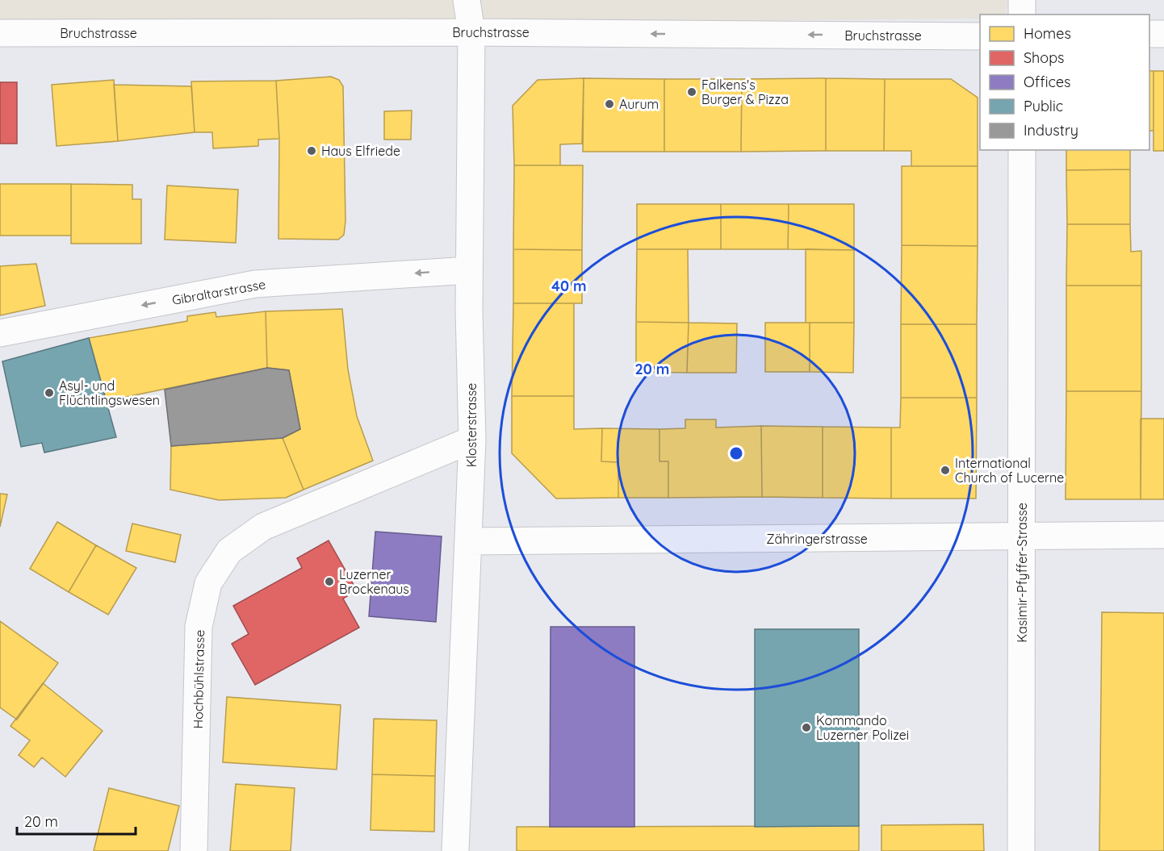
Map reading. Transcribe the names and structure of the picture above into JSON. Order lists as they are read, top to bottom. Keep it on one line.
{"streets":{"street":["Bruchstrasse","Gibraltarstrasse","Klosterstrasse","Zähringerstrasse","Kasimir-Pfyffer-Strasse","Hochbühlstrasse"]},"crossings":[["Bruchstrasse","Klosterstrasse"],["Gibraltarstrasse","Klosterstrasse"],["Klosterstrasse","Zähringerstrasse"],["Klosterstrasse","Hochbühlstrasse"],["Zähringerstrasse","Kasimir-Pfyffer-Strasse"]],"one_way":["Bruchstrasse","Gibraltarstrasse"],"places":["Falkens's Burger & Pizza","Aurum","Haus Elfriede","Asyl- und Flüchtlingswesen","International Church of Lucerne","Luzerner Brockenaus","Kommando Luzerner Polizei"],"legend":["Homes","Shops","Offices","Public","Industry"],"scale_bar":"20 m","rings":["40 m","20 m"]}
